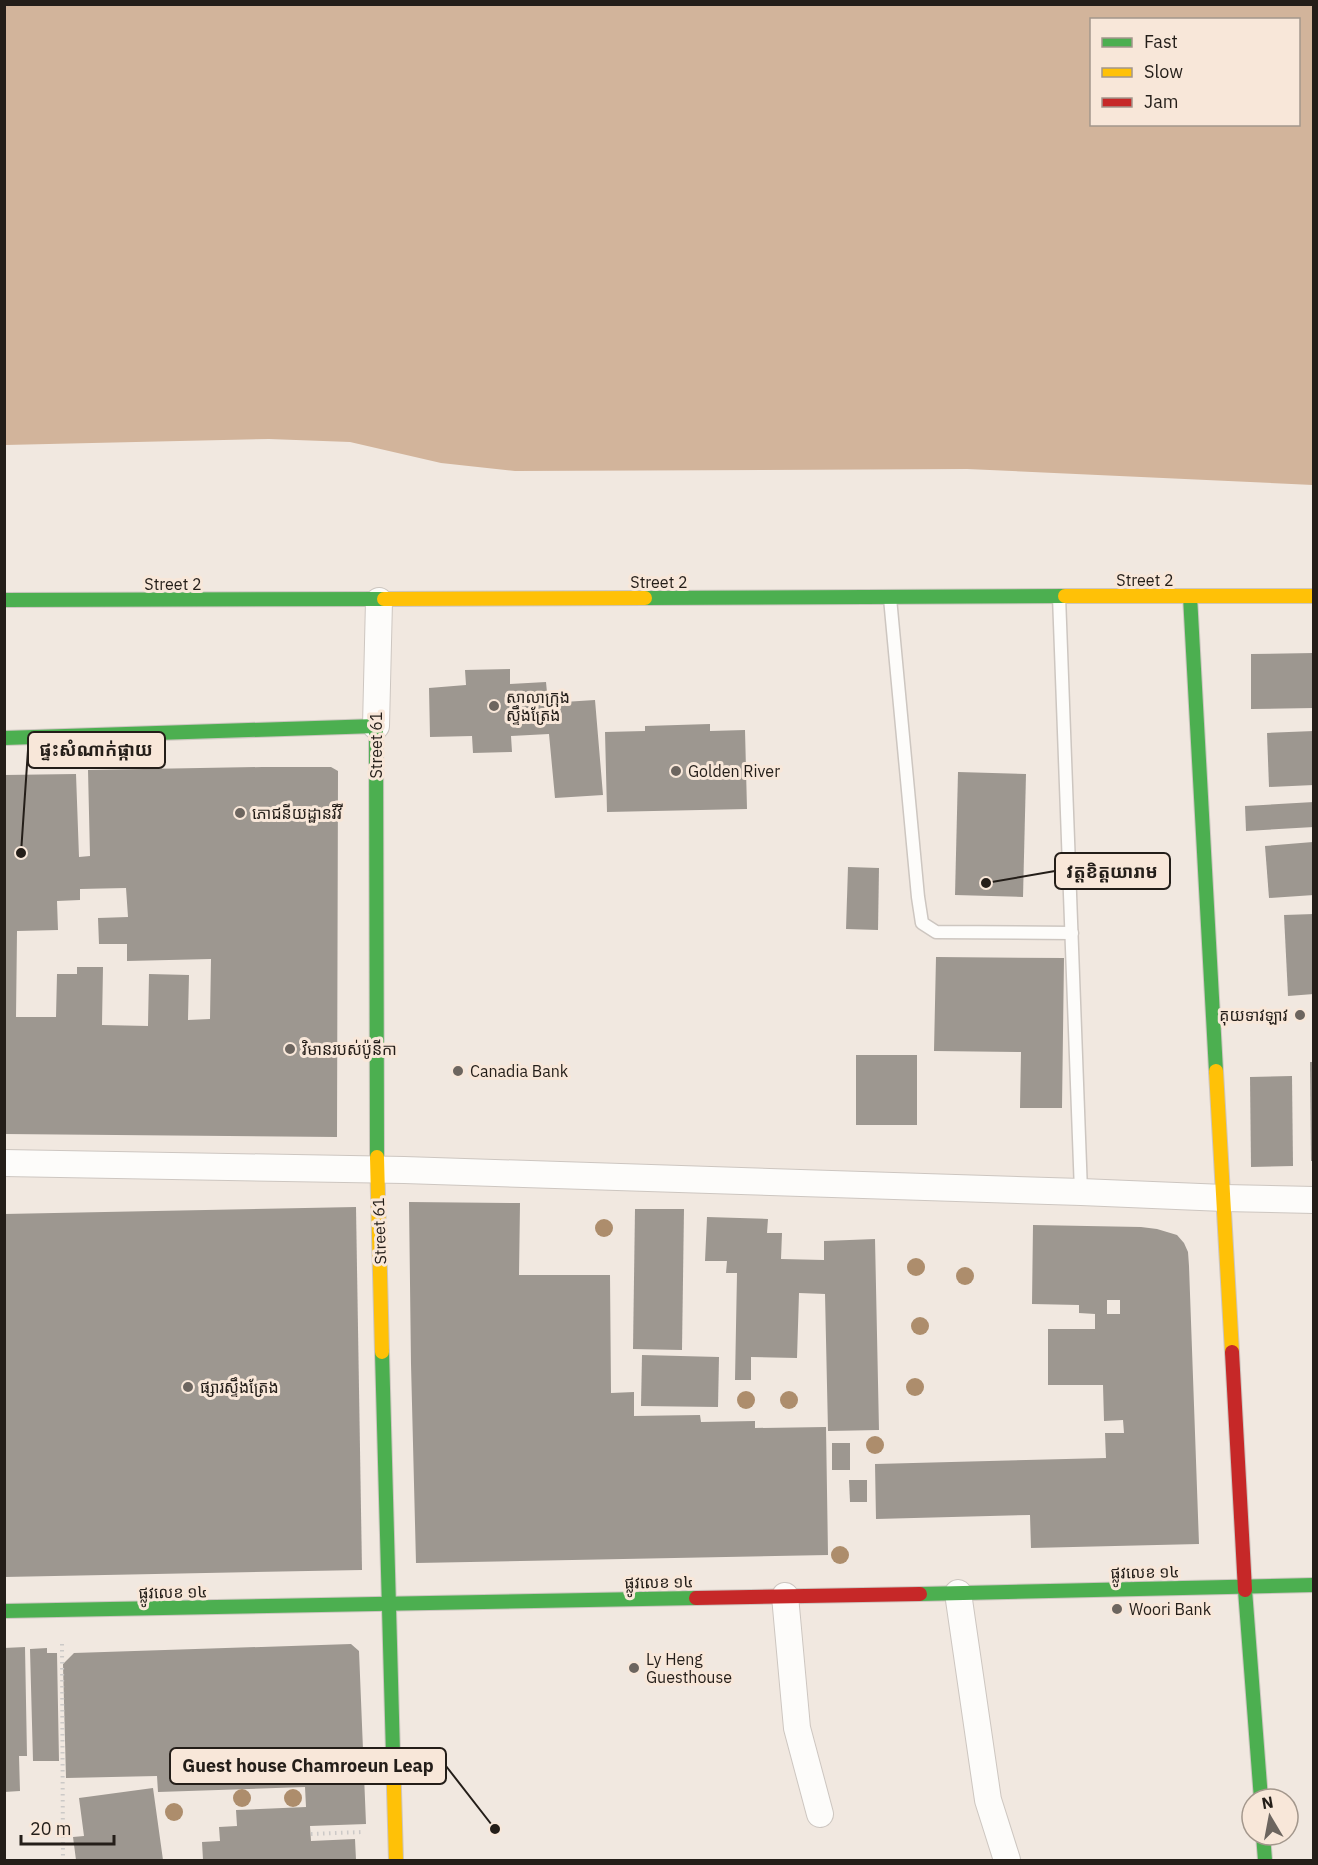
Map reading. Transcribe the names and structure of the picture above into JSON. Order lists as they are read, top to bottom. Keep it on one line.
{"streets":{"street":["Street 2","Street 61","ផ្លូវលេខ ១៤"]},"crossings":[["Street 2","Street 61"],["Street 61","ផ្លូវលេខ ១៤"]],"places":["សាលាក្រុង ស្ទឹងត្រែង","Golden River","ភោជនីយដ្ឋានវីវី","ផ្ទះសំណាក់ផ្កាយ","វត្តខិត្តយារាម","គុយទាវឡាវ","វិមានរបស់ប៉ូនីកា","Canadia Bank","ផ្សារស្ទឹងត្រែង","Woori Bank","Ly Heng Guesthouse","Guest house Chamroeun Leap"],"legend":["Fast","Slow","Jam"],"scale_bar":"20 m","north":"top"}
